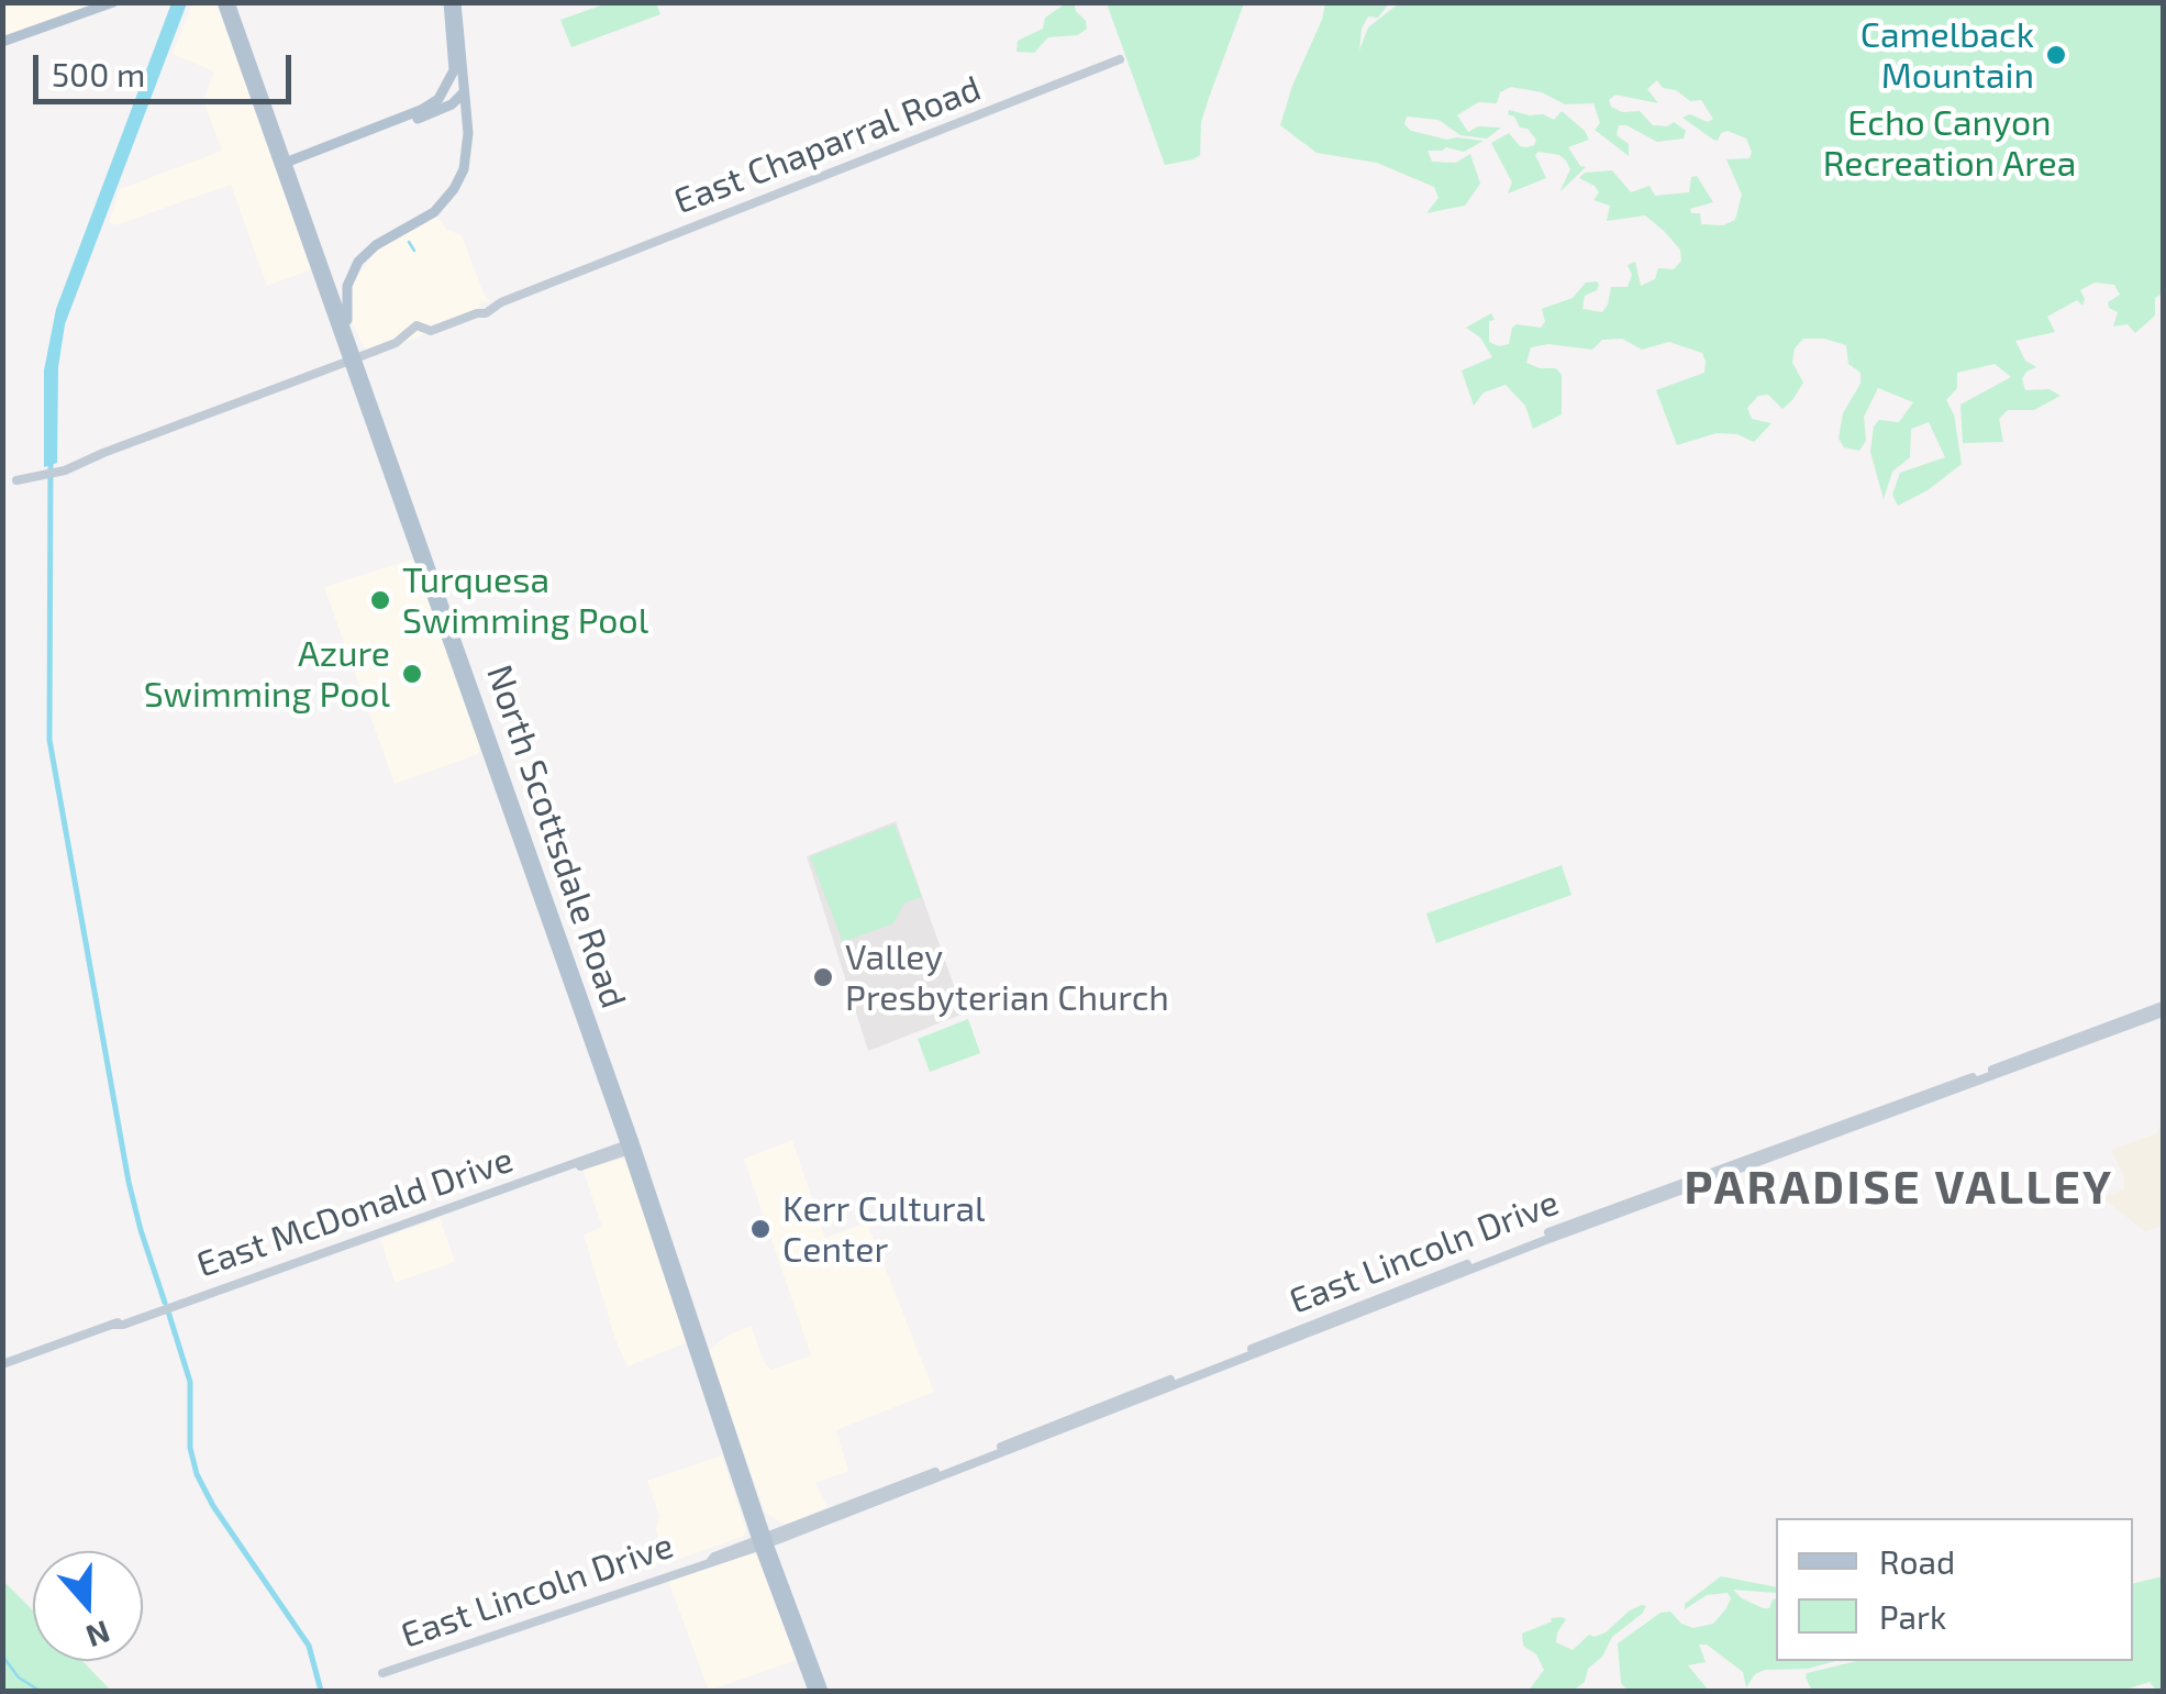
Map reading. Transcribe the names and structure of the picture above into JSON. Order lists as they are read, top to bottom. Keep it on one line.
{"streets":{"main road":["East Chaparral Road","North Scottsdale Road","East McDonald Drive","East Lincoln Drive"]},"crossings":[["East Chaparral Road","North Scottsdale Road"],["North Scottsdale Road","East McDonald Drive"],["North Scottsdale Road","East Lincoln Drive"]],"districts":["PARADISE VALLEY"],"parks":["Echo Canyon Recreation Area"],"places":["Camelback Mountain","Turquesa Swimming Pool","Azure Swimming Pool","Valley Presbyterian Church","Kerr Cultural Center"],"legend":["Road","Park"],"scale_bar":"500 m","north":"bottom"}
